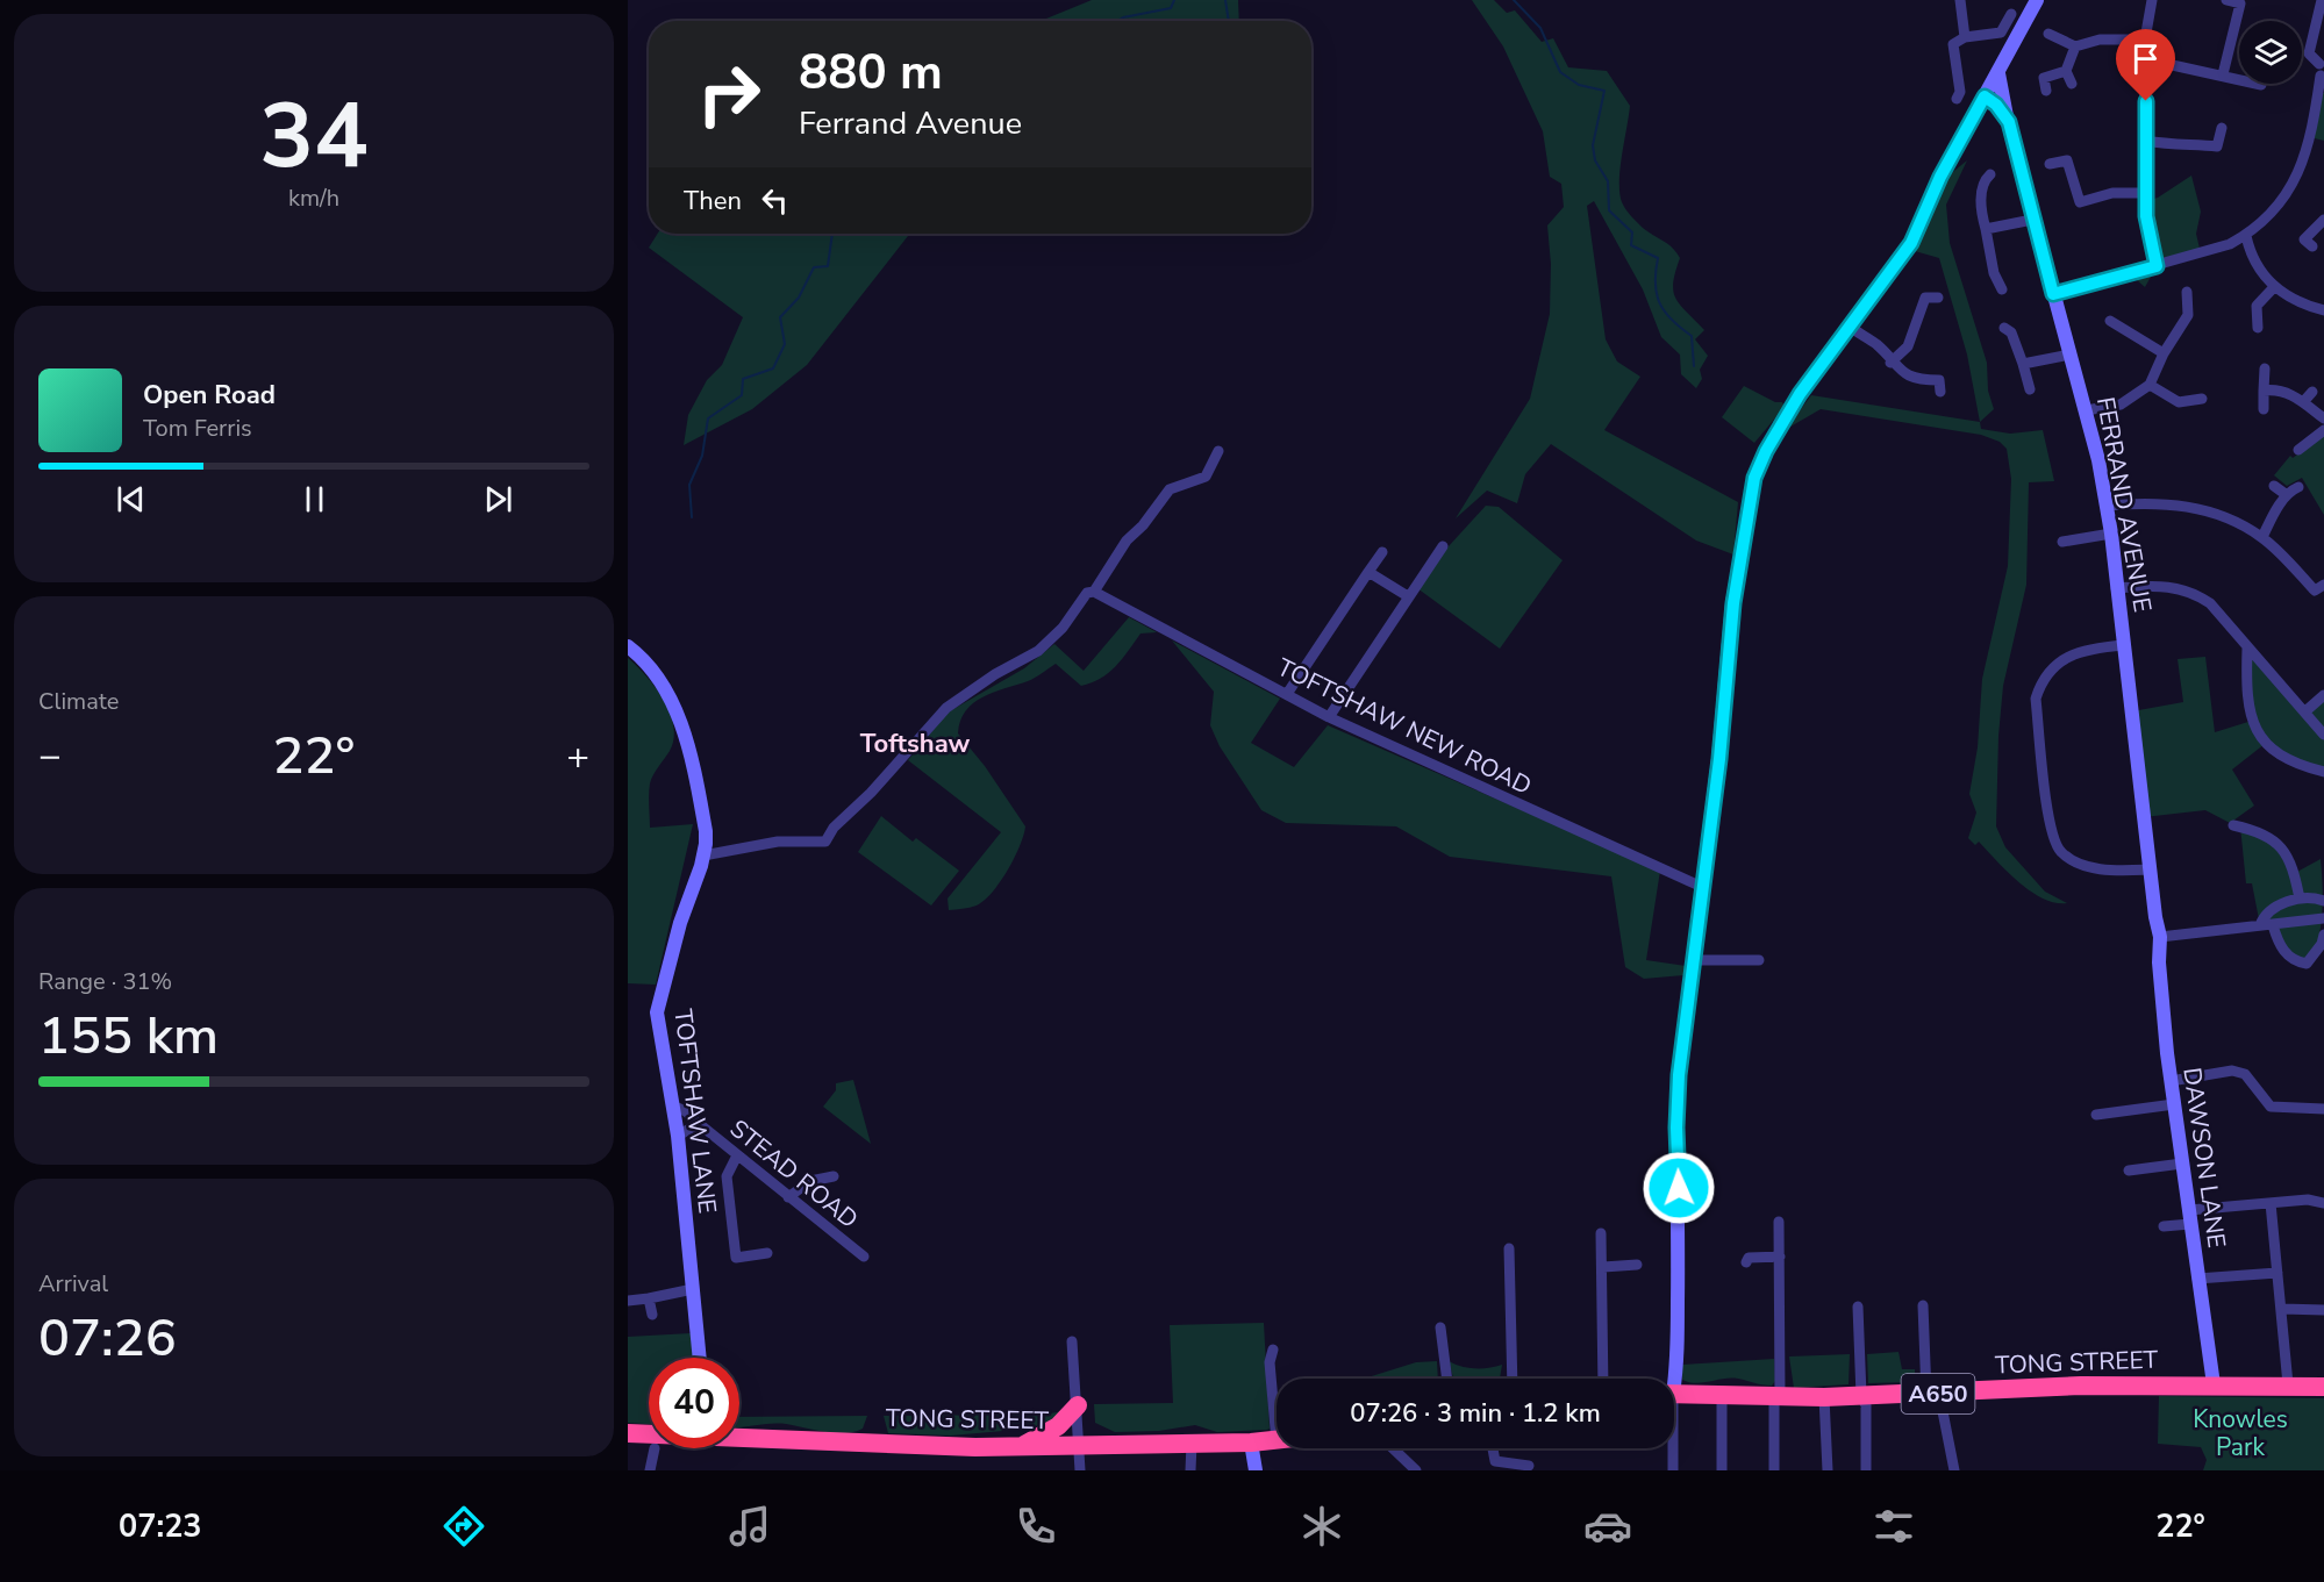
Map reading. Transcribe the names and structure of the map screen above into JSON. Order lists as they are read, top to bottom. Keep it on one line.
{"streets":{"highway":["TONG STREET","A650"],"street":["FERRAND AVENUE","TOFTSHAW NEW ROAD","TOFTSHAW LANE","DAWSON LANE","STEAD ROAD"]},"crossings":[["FERRAND AVENUE","DAWSON LANE"],["TOFTSHAW LANE","STEAD ROAD"],["DAWSON LANE","TONG STREET"]],"districts":["Toftshaw"],"parks":["Knowles Park"],"page":{"tile":[["34","km/h"],"Climate",["Range · 31%","155 km"],["Arrival","07:26"]],"turn":["880 m","Ferrand Avenue"],"then":"Then","song":["Open Road","Tom Ferris"],"heat":["−","22°","+"],"limit":"40","trip":"07:26 · 3 min · 1.2 km","tabs":["07:23","22°"]}}
